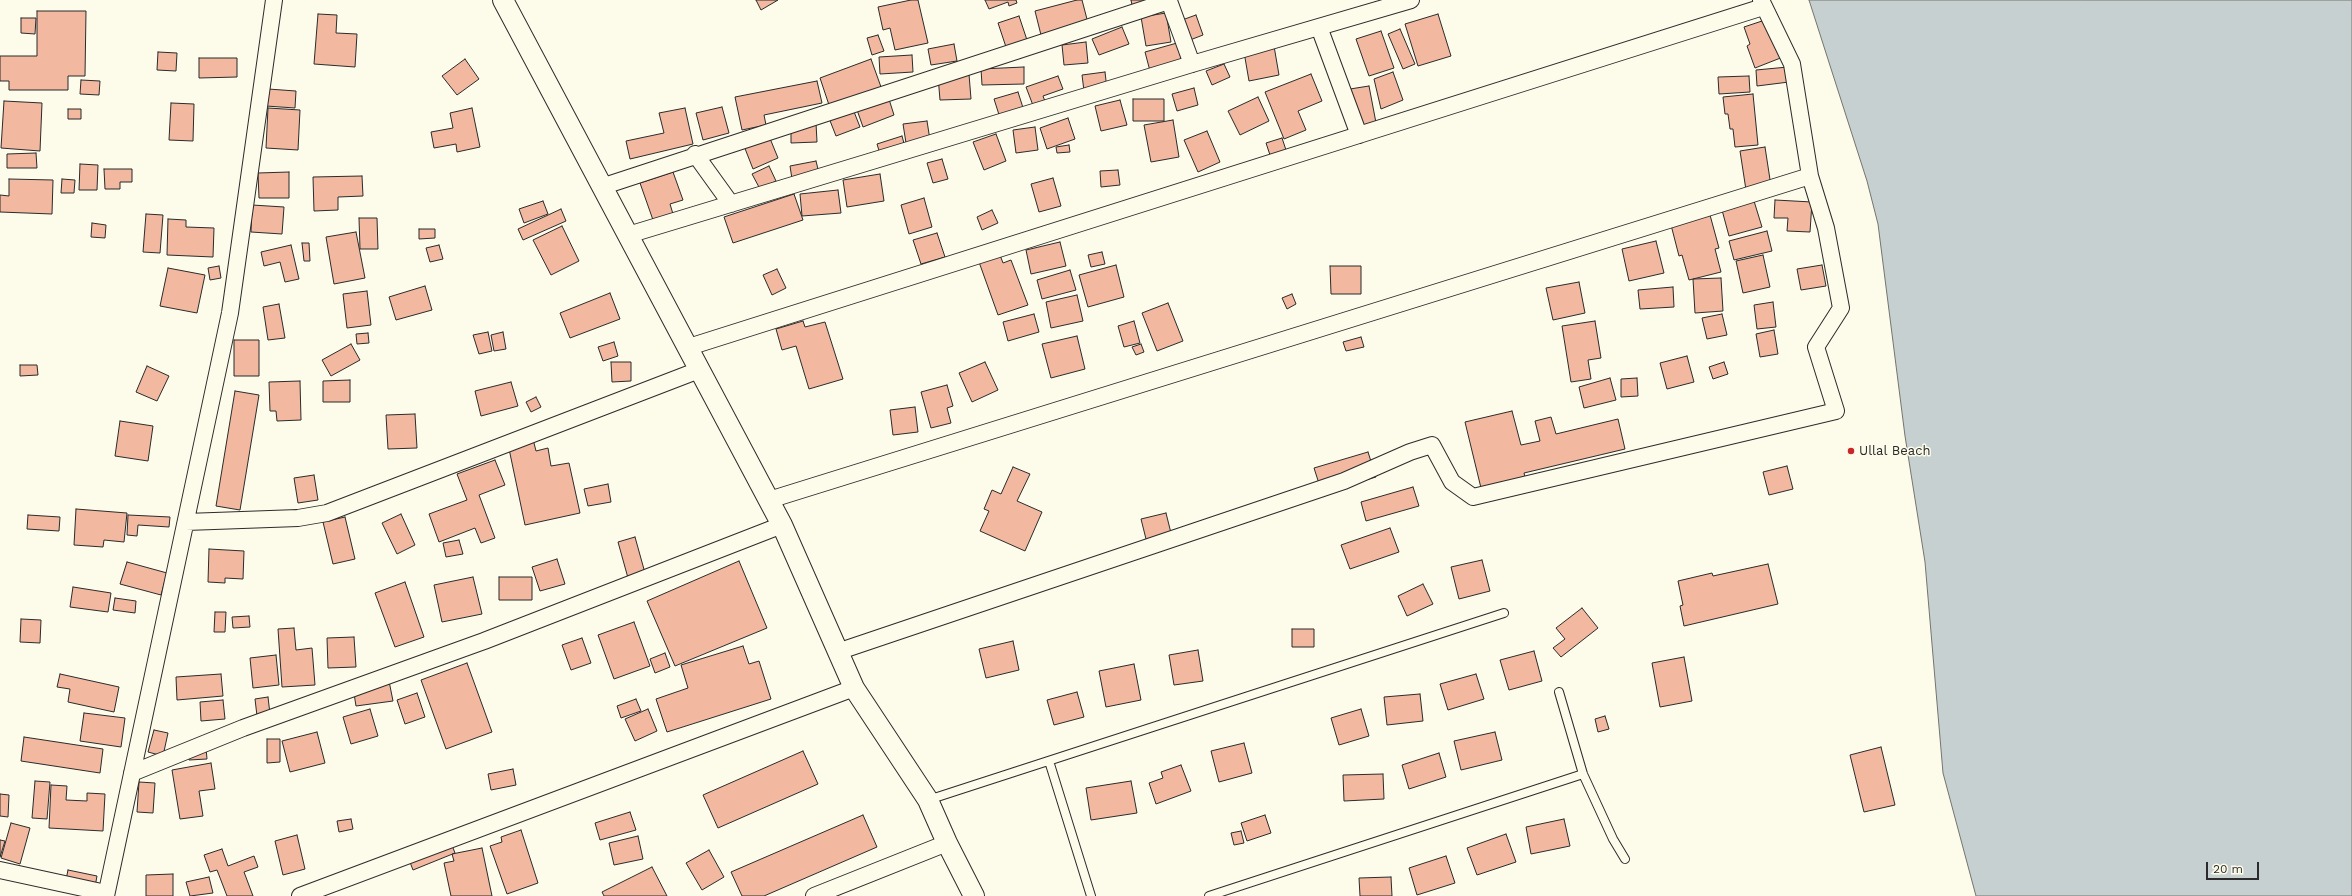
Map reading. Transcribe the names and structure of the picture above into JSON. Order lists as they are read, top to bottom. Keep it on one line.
{"places":["Ullal Beach"],"scale_bar":"20 m"}
